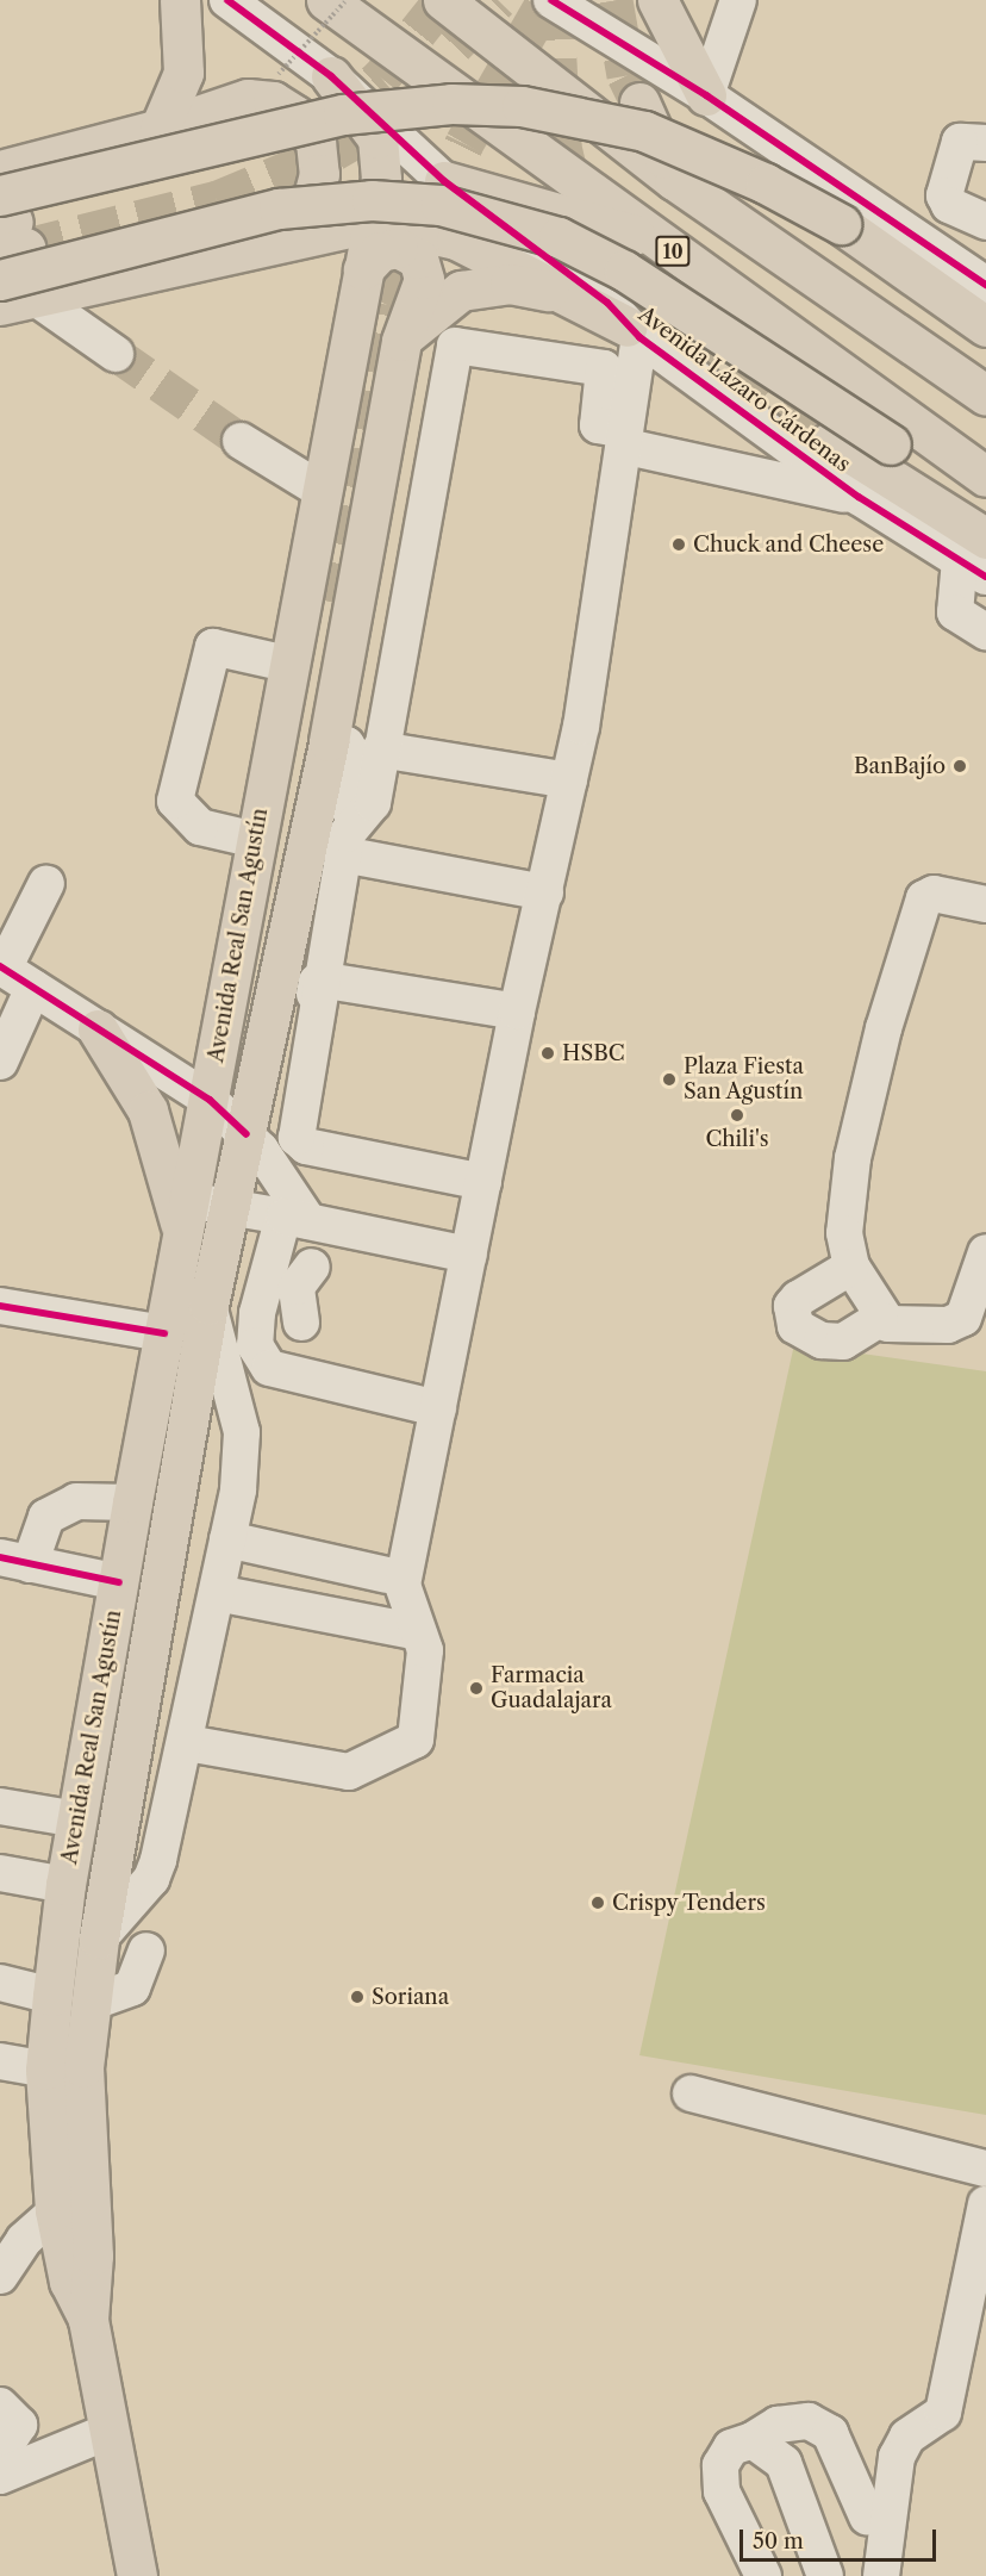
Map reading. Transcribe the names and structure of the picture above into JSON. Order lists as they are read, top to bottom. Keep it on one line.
{"streets":{"main road":["10","Avenida Real San Agustín"],"street":["Avenida Lázaro Cárdenas"]},"crossings":[["Avenida Lázaro Cárdenas","Avenida Real San Agustín"]],"places":["Chuck and Cheese","BanBajío","HSBC","Plaza Fiesta San Agustín","Chili's","Farmacia Guadalajara","Crispy Tenders","Soriana"],"scale_bar":"50 m"}
